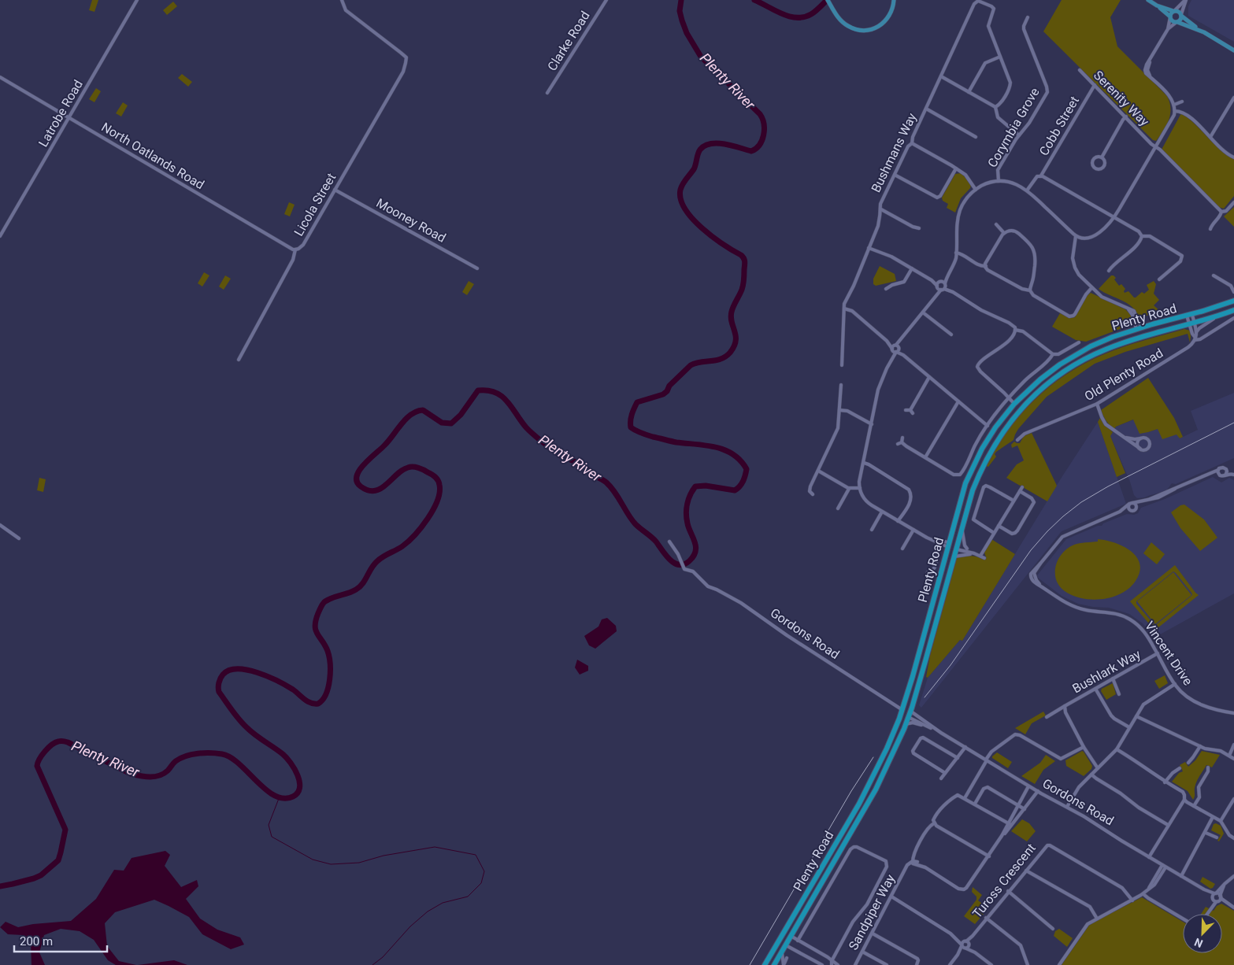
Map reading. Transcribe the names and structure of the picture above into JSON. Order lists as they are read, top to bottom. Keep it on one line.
{"streets":{"highway":["Plenty Road","Gordons Road"],"street":["Clarke Road","Serenity Way","Latrobe Road","Cobb Street","Corymbia Grove","Bushmans Way","North Oatlands Road","Licola Street","Mooney Road","Old Plenty Road","Vincent Drive","Bushlark Way","Tuross Crescent","Sandpiper Way"]},"crossings":[["Serenity Way","Cobb Street"],["Latrobe Road","North Oatlands Road"],["North Oatlands Road","Licola Street"],["Licola Street","Mooney Road"],["Plenty Road","Gordons Road"],["Vincent Drive","Bushlark Way"]],"water":["Plenty River"],"scale_bar":"200 m","north":"bottom left"}
